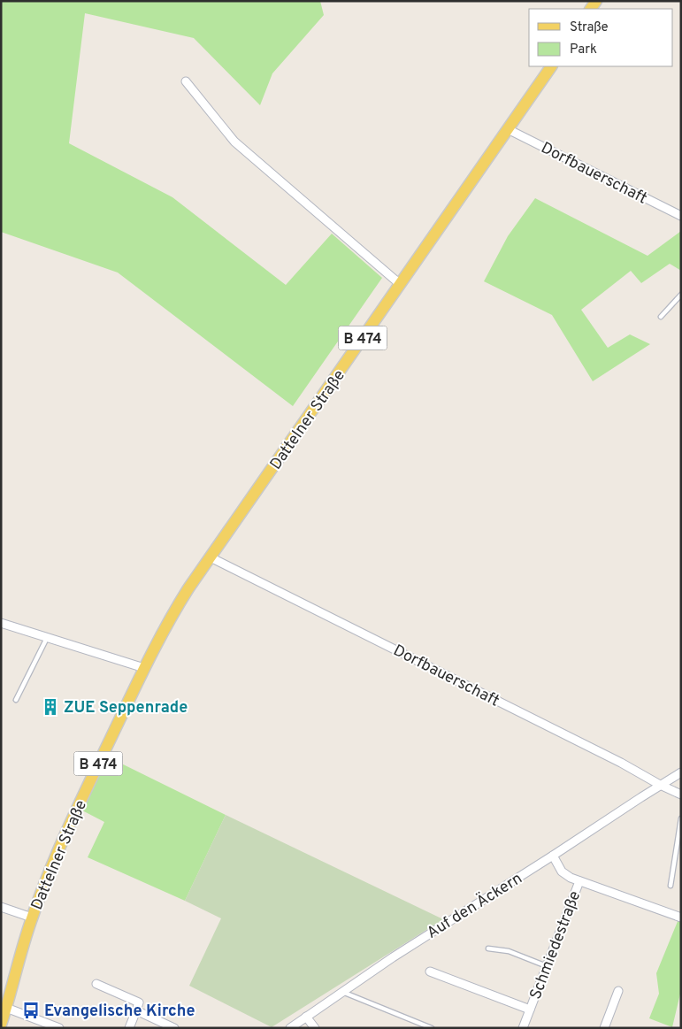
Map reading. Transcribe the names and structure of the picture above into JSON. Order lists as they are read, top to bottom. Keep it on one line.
{"streets":{"main road":["B 474","Dattelner Straße"],"street":["Dorfbauerschaft","Auf den Äckern","Schmiedestraße"]},"crossings":[["Dorfbauerschaft","Dattelner Straße"],["Dorfbauerschaft","Auf den Äckern"]],"places":{"building":["ZUE Seppenrade"],"bus stop":["Evangelische Kirche"]},"legend":["Straße","Park"]}
